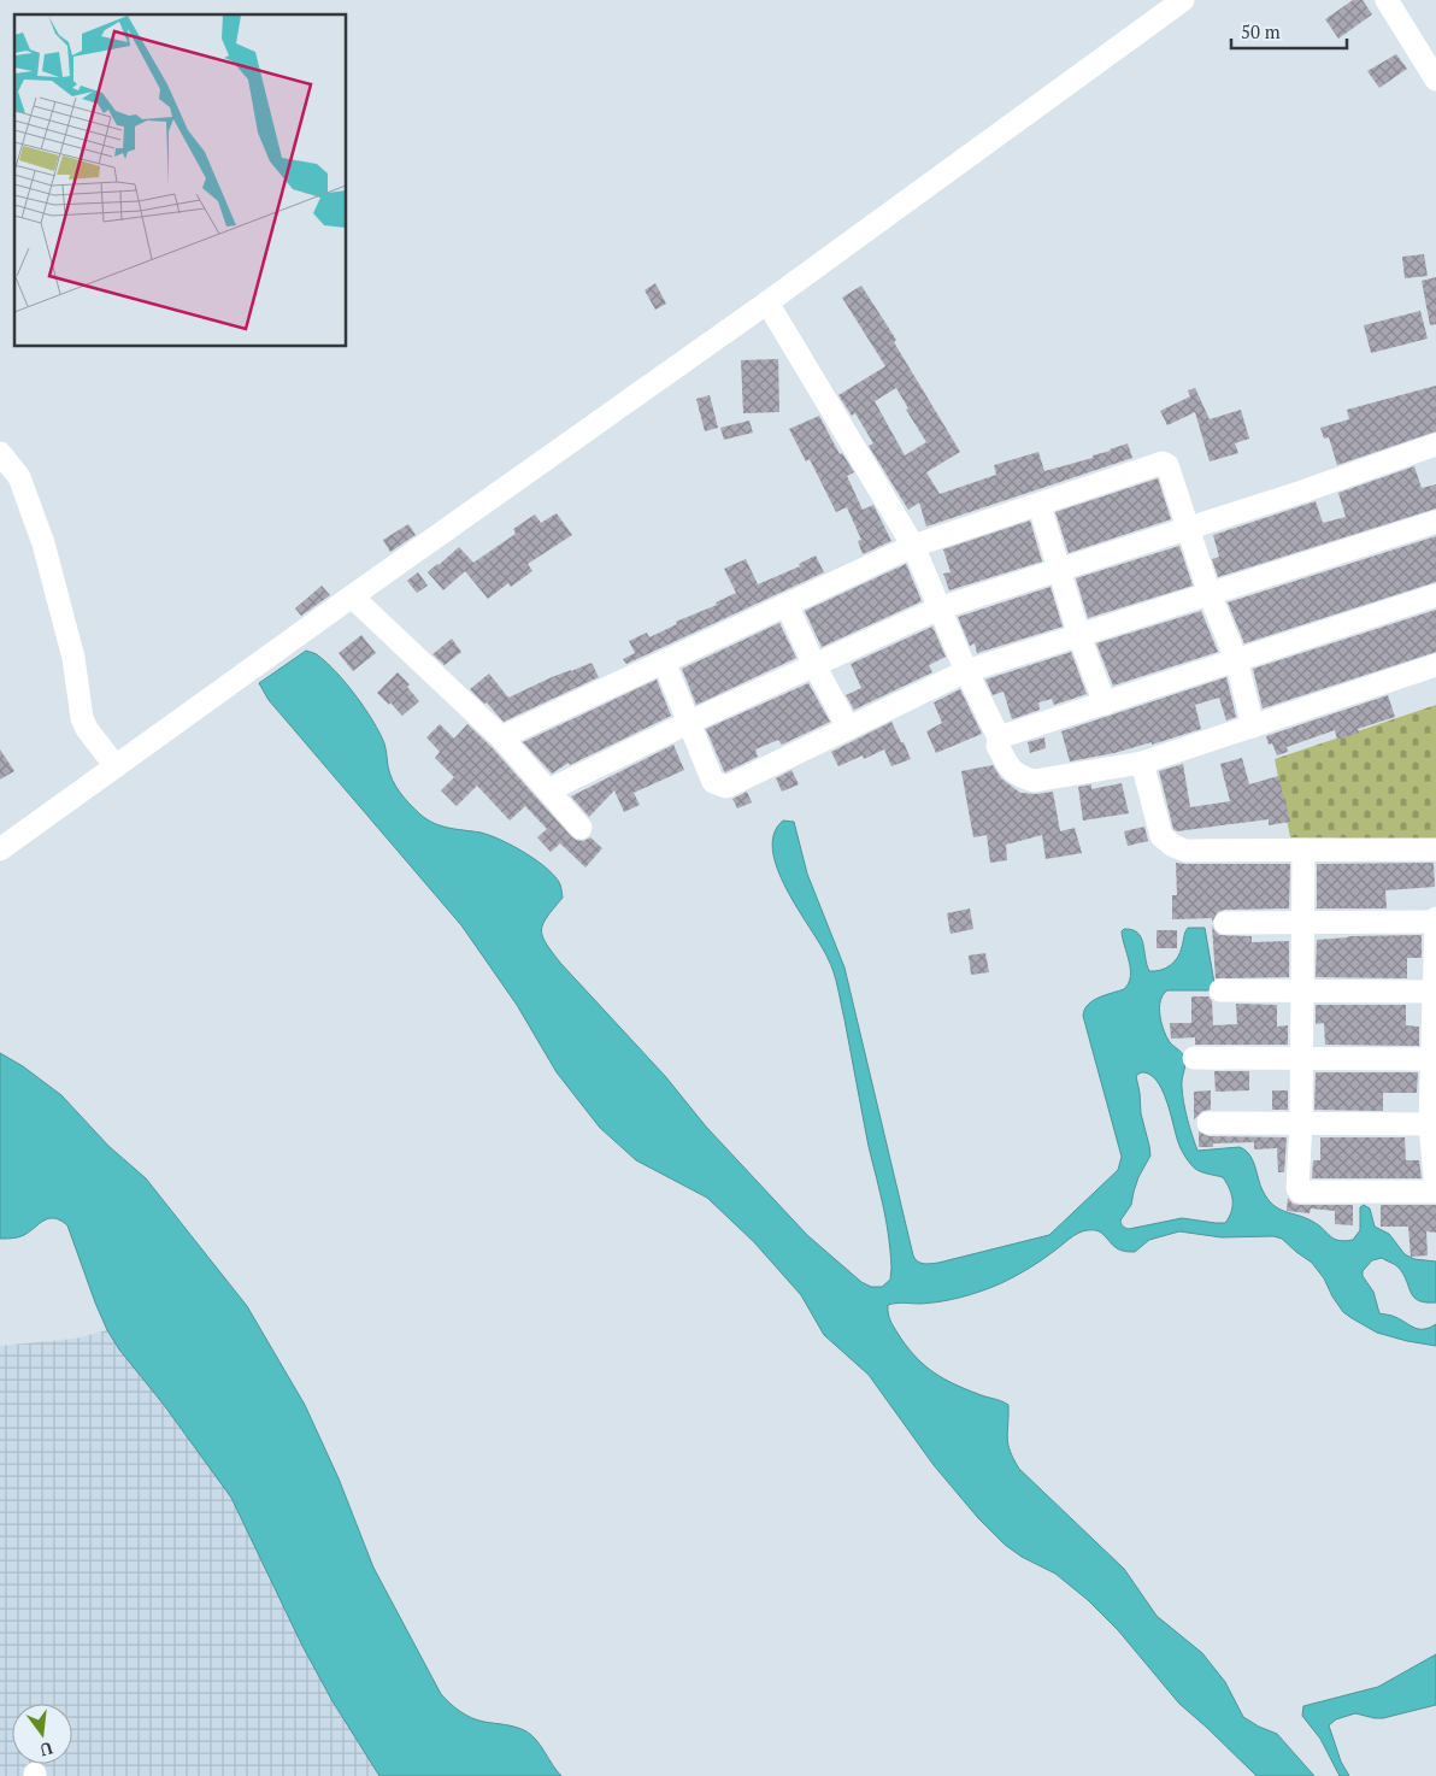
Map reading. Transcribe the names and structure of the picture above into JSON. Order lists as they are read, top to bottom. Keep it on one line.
{"scale_bar":"50 m","north":"bottom"}
